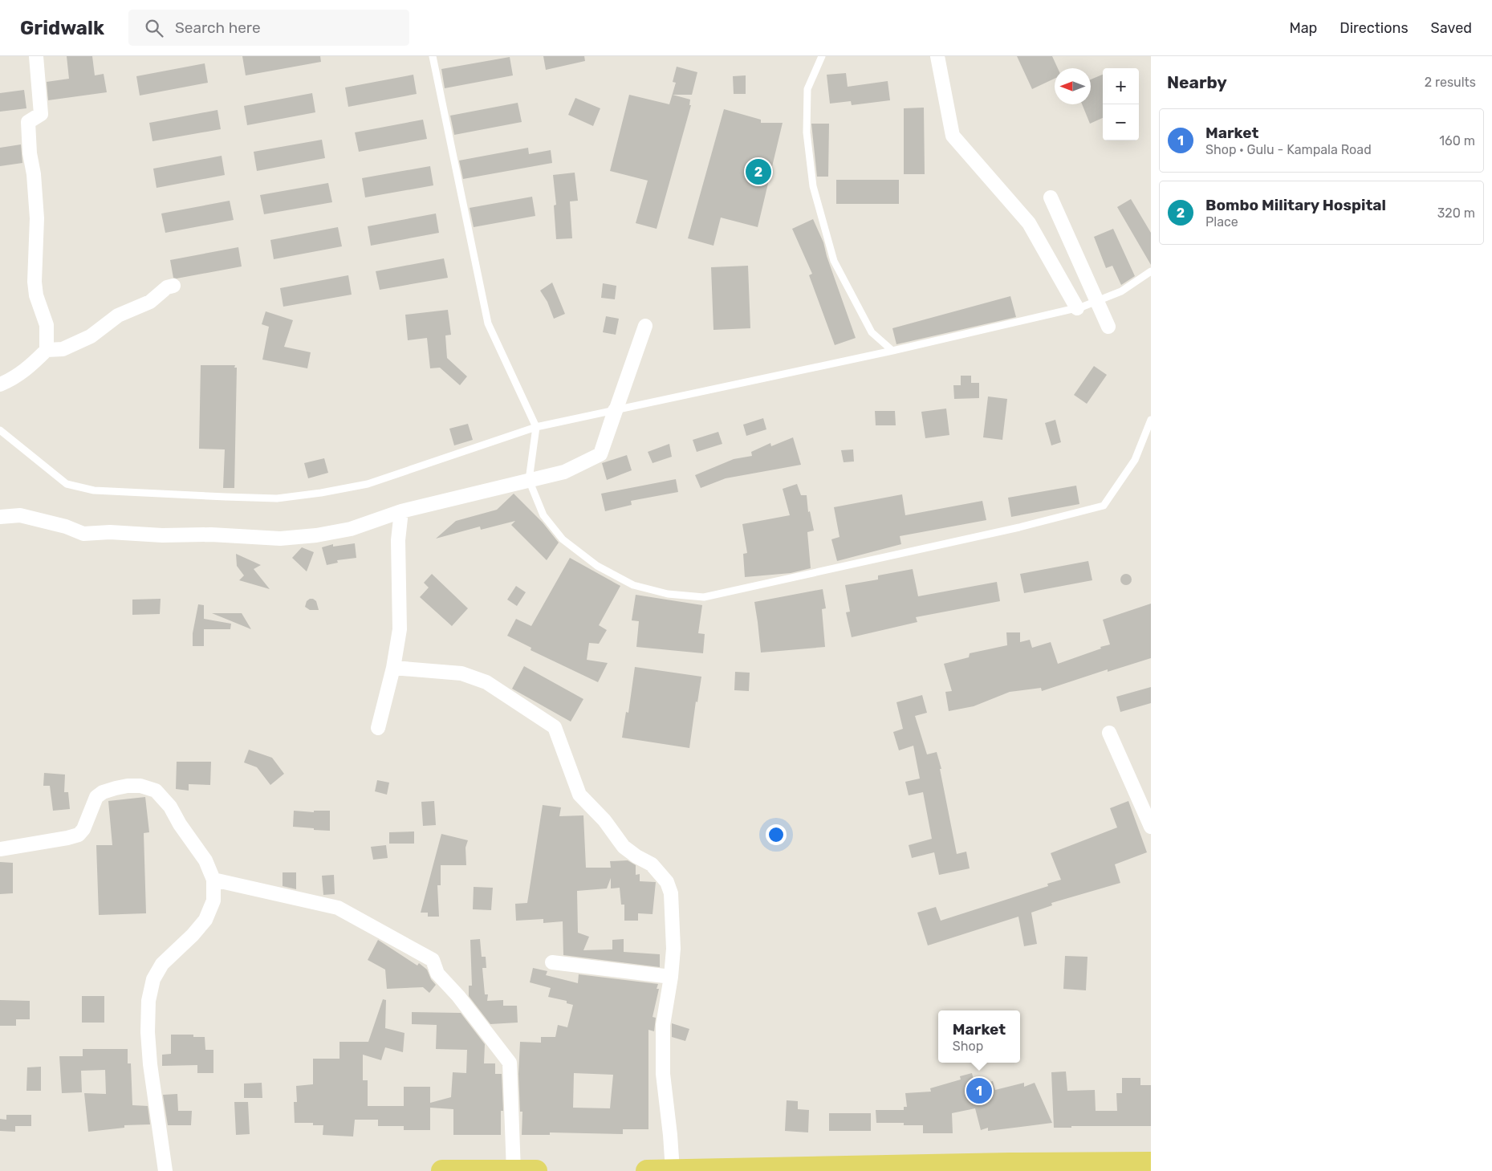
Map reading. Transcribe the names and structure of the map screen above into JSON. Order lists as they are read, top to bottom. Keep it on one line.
{"north":"left","page":{"header":"Gridwalk","search":"Search here","nav":["Map","Directions","Saved"],"heading":["Nearby","2 results"],"map_buttons":["+","−"],"list":[{"mark":"1","name":"Market","note":"Shop · Gulu - Kampala Road","value":"160 m"},{"mark":"2","name":"Bombo Military Hospital","note":"Place","value":"320 m"}],"pins":["2","1"],"popup":["Market","Shop"]}}
